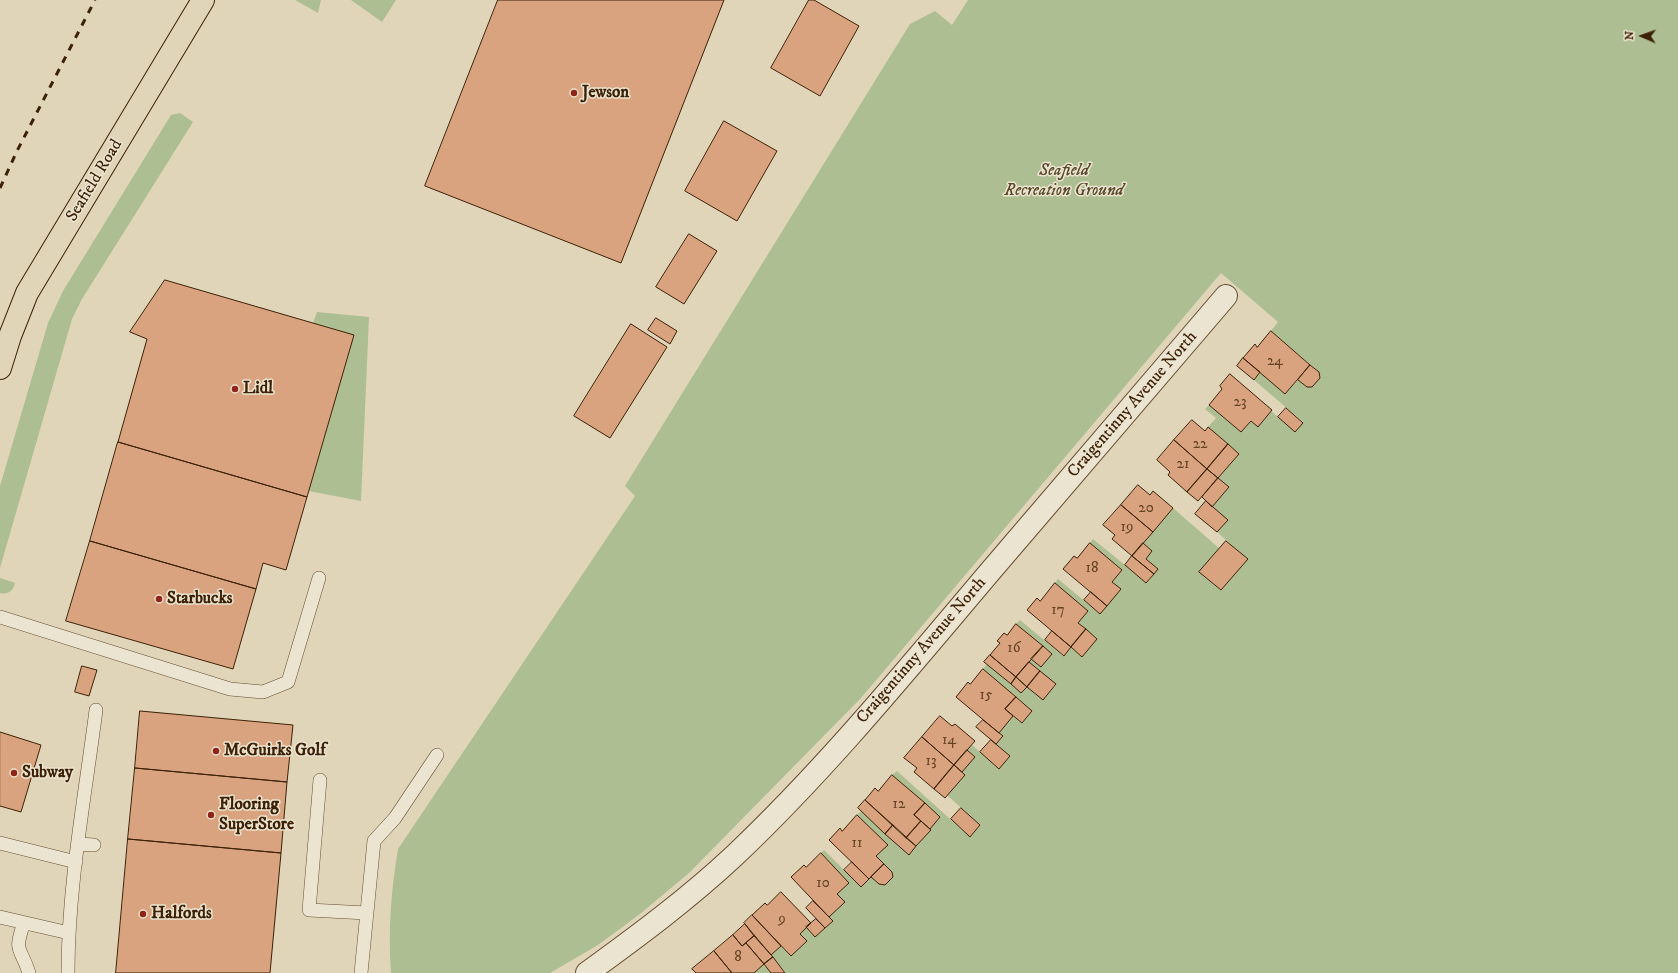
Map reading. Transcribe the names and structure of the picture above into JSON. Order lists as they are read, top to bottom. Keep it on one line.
{"streets":{"main road":["Seafield Road"],"street":["Craigentinny Avenue North"]},"parks":["Seafield Recreation Ground"],"places":["Jewson","Lidl","Starbucks","McGuirks Golf","Subway","Flooring SuperStore","Halfords"],"house_numbers":["24","23","22","21","20","19","18","17","16","15","14","13","12","11","10","9","8"],"north":"left"}
